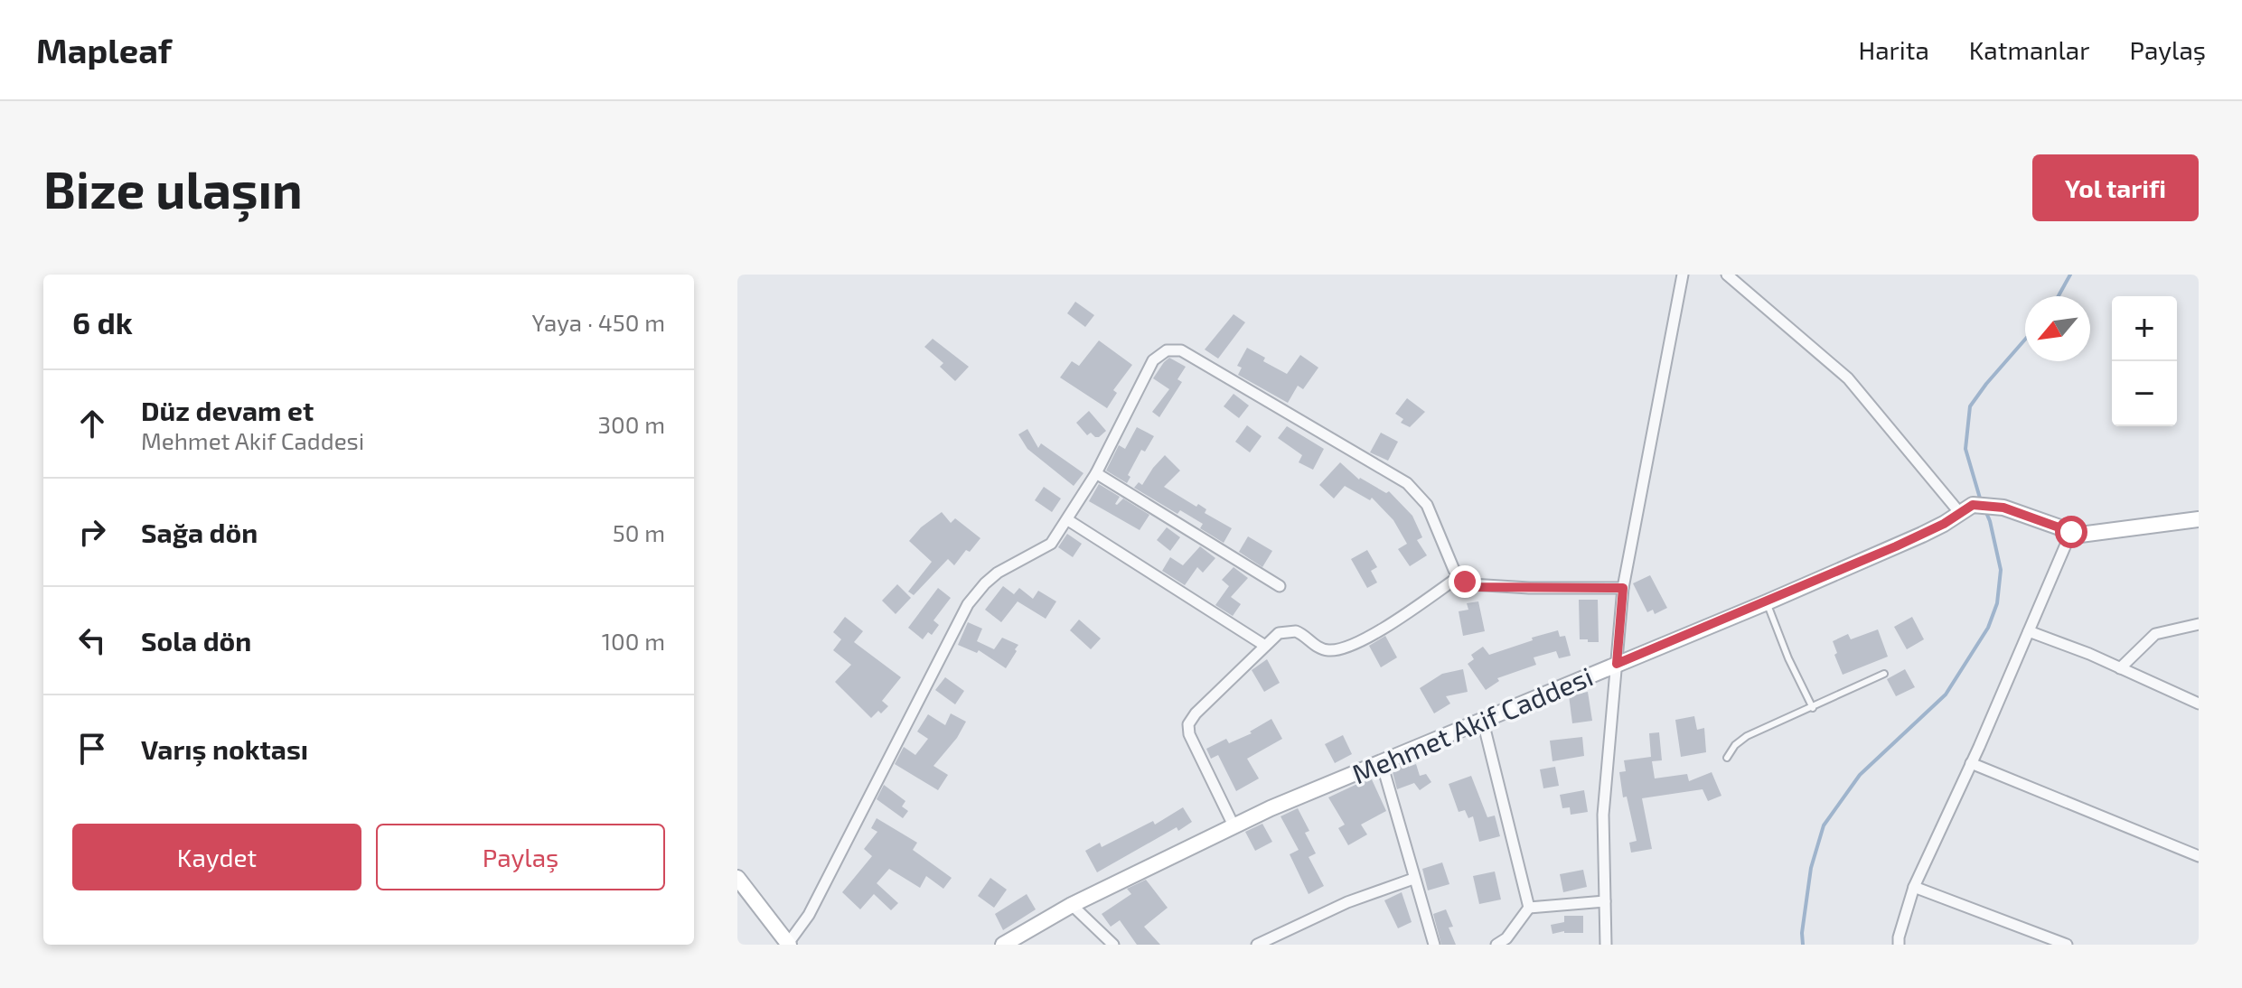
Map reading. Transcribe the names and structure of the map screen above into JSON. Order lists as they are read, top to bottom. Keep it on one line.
{"streets":{"street":["Mehmet Akif Caddesi"]},"north":"bottom left","page":{"header":"Mapleaf","nav":["Harita","Katmanlar","Paylaş"],"buttons":["Yol tarifi",["Kaydet","Paylaş"]],"title":"Bize ulaşın","heading":["6 dk","Yaya · 450 m"],"map_buttons":["+","−"],"list":[["Düz devam et","Mehmet Akif Caddesi","300 m"],["Sağa dön","50 m"],["Sola dön","100 m"],"Varış noktası"]}}
